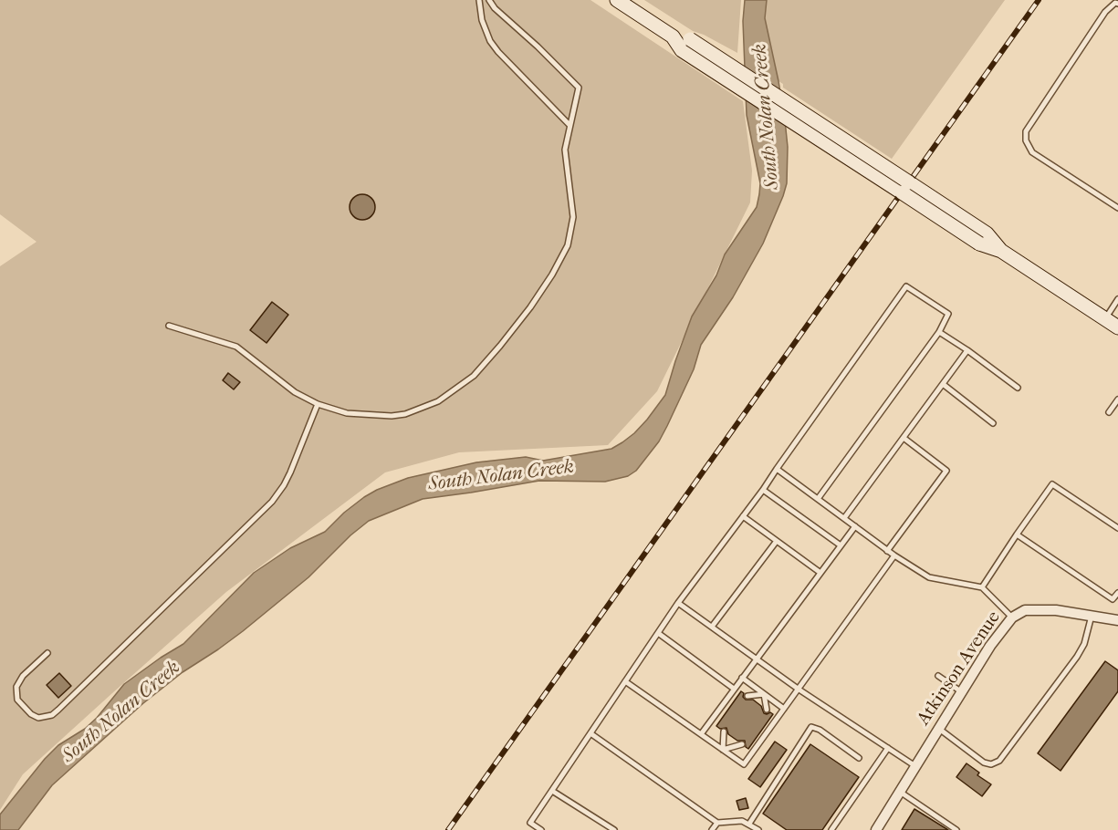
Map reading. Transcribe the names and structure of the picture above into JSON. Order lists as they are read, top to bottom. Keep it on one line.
{"streets":{"street":["Atkinson Avenue"]},"water":["South Nolan Creek"]}
